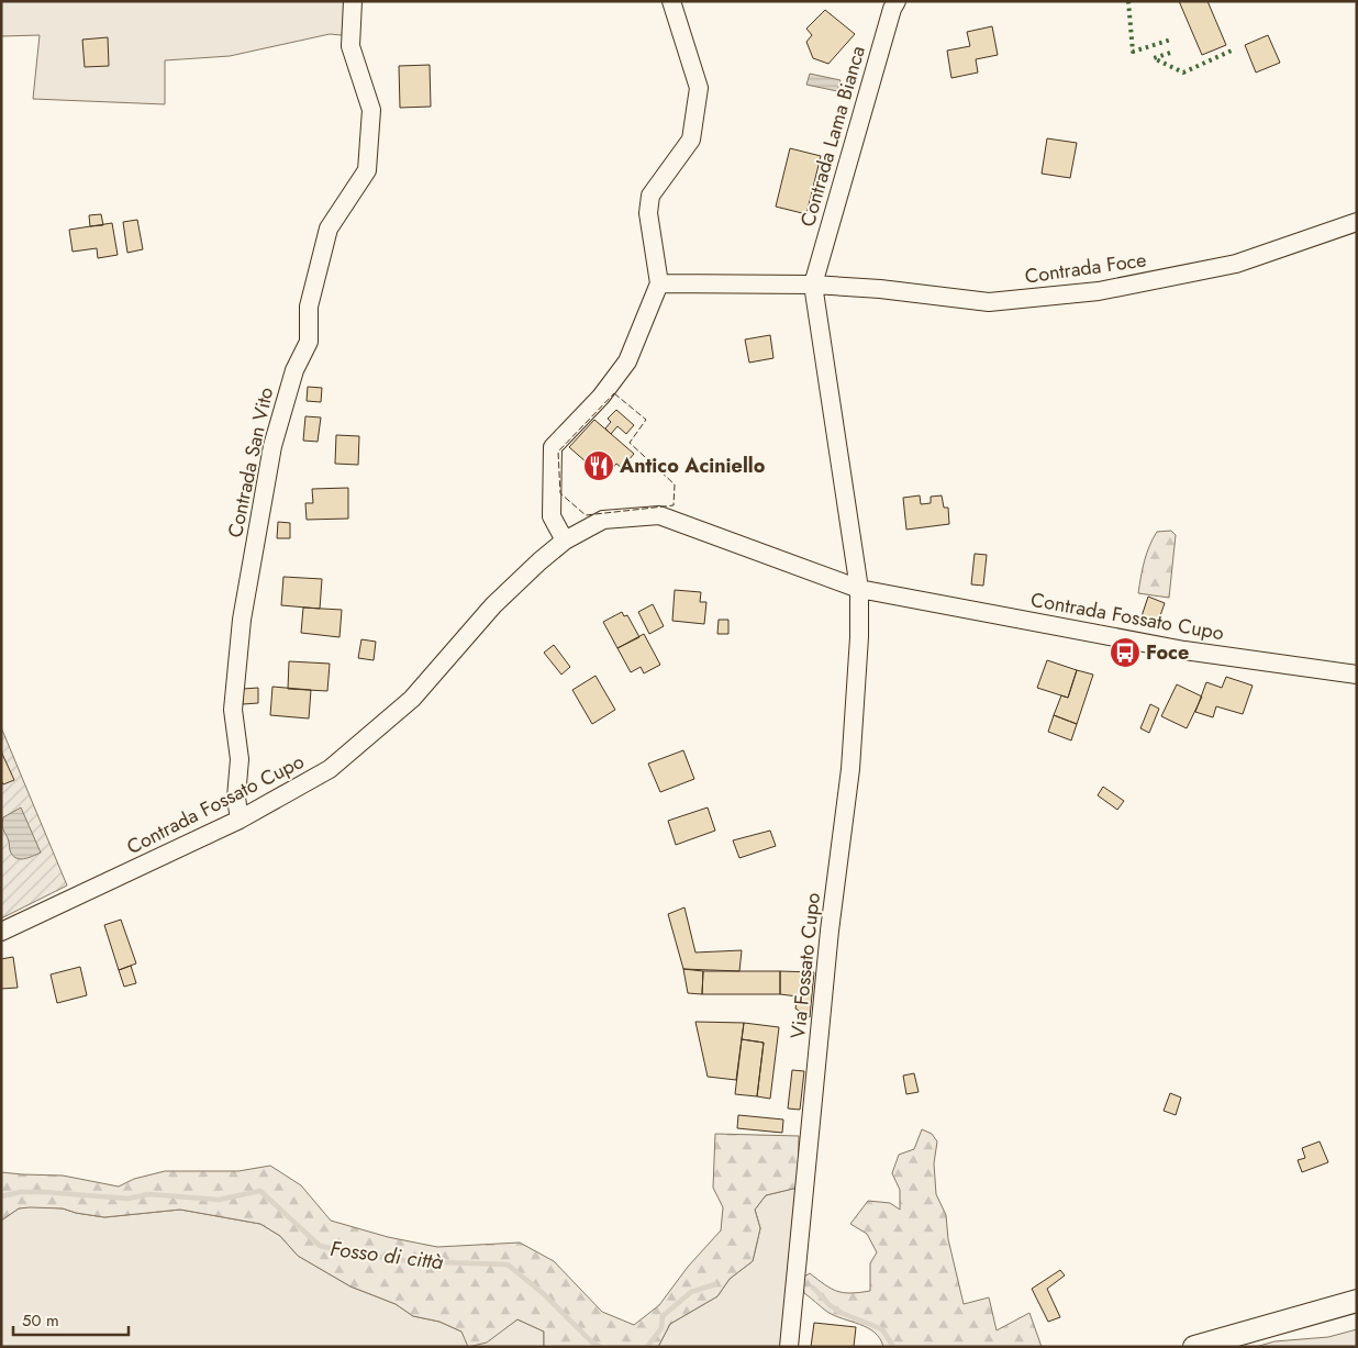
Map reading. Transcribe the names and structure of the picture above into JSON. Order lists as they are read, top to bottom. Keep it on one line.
{"streets":{"street":["Contrada Lama Bianca","Contrada Foce","Contrada San Vito","Contrada Fossato Cupo","Via Fossato Cupo"]},"crossings":[["Contrada Lama Bianca","Contrada Foce"],["Contrada San Vito","Contrada Fossato Cupo"],["Contrada Fossato Cupo","Via Fossato Cupo"]],"water":["Fosso di città"],"places":{"restaurant":["Antico Aciniello"],"bus stop":["Foce"]},"scale_bar":"50 m"}
